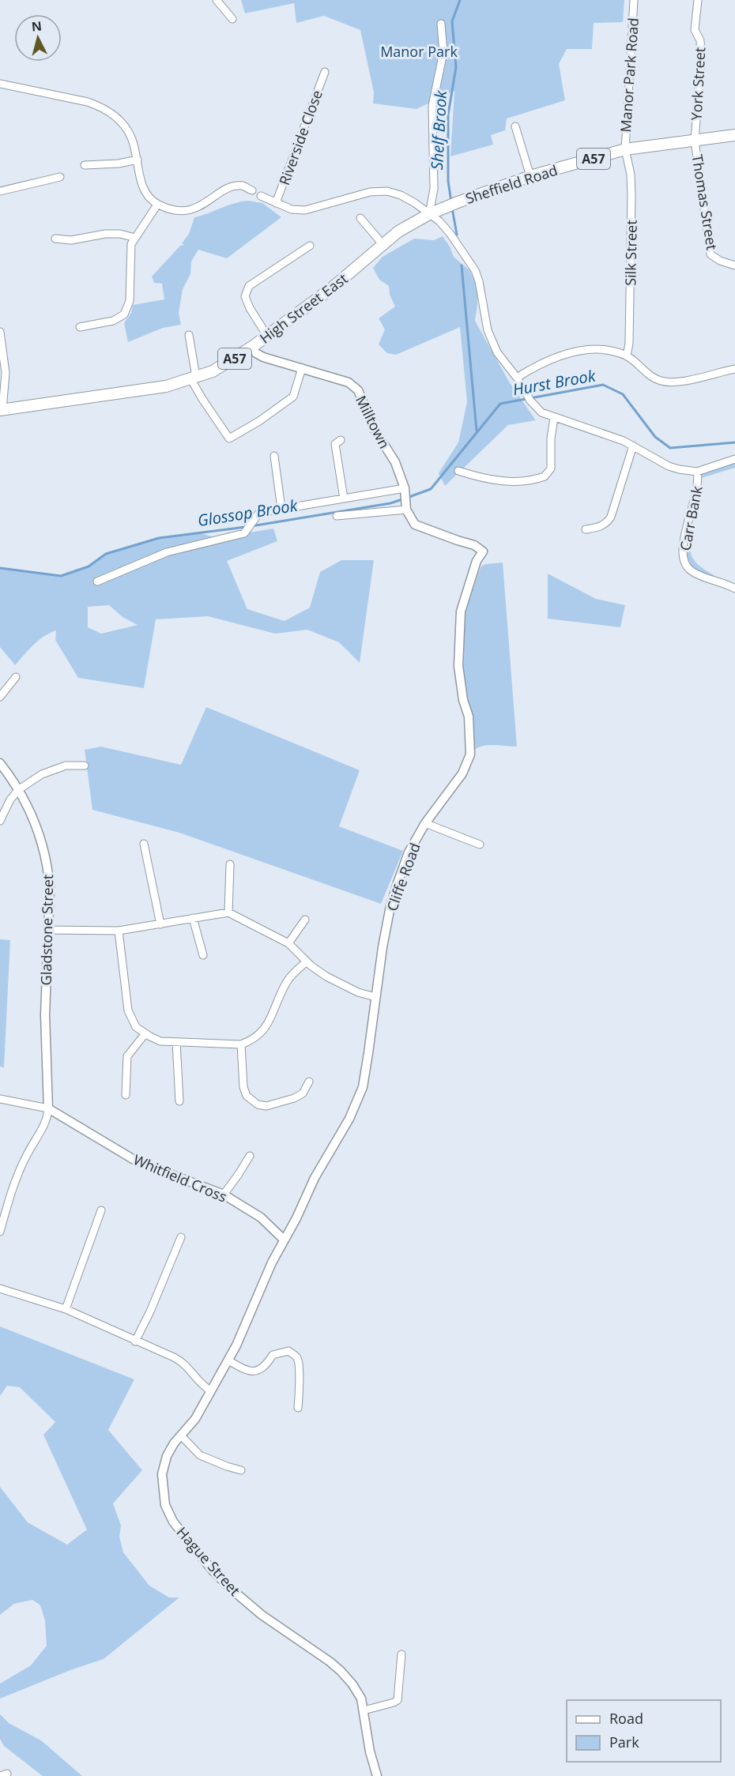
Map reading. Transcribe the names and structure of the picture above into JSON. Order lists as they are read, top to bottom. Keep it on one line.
{"streets":{"main road":["A57","Sheffield Road","High Street East"],"street":["Manor Park Road","York Street","Riverside Close","Thomas Street","Silk Street","Milltown","Carr Bank","Cliffe Road","Gladstone Street","Whitfield Cross","Hague Street"]},"crossings":[["Manor Park Road","Sheffield Road"],["Manor Park Road","Silk Street"],["York Street","Sheffield Road"],["York Street","Thomas Street"],["Sheffield Road","Thomas Street"],["Sheffield Road","Silk Street"],["Sheffield Road","High Street East"],["High Street East","Milltown"],["Milltown","Cliffe Road"],["Cliffe Road","Whitfield Cross"],["Cliffe Road","Hague Street"],["Gladstone Street","Whitfield Cross"]],"water":["Shelf Brook","Hurst Brook","Glossop Brook"],"parks":["Manor Park"],"legend":["Road","Park"],"north":"top"}
